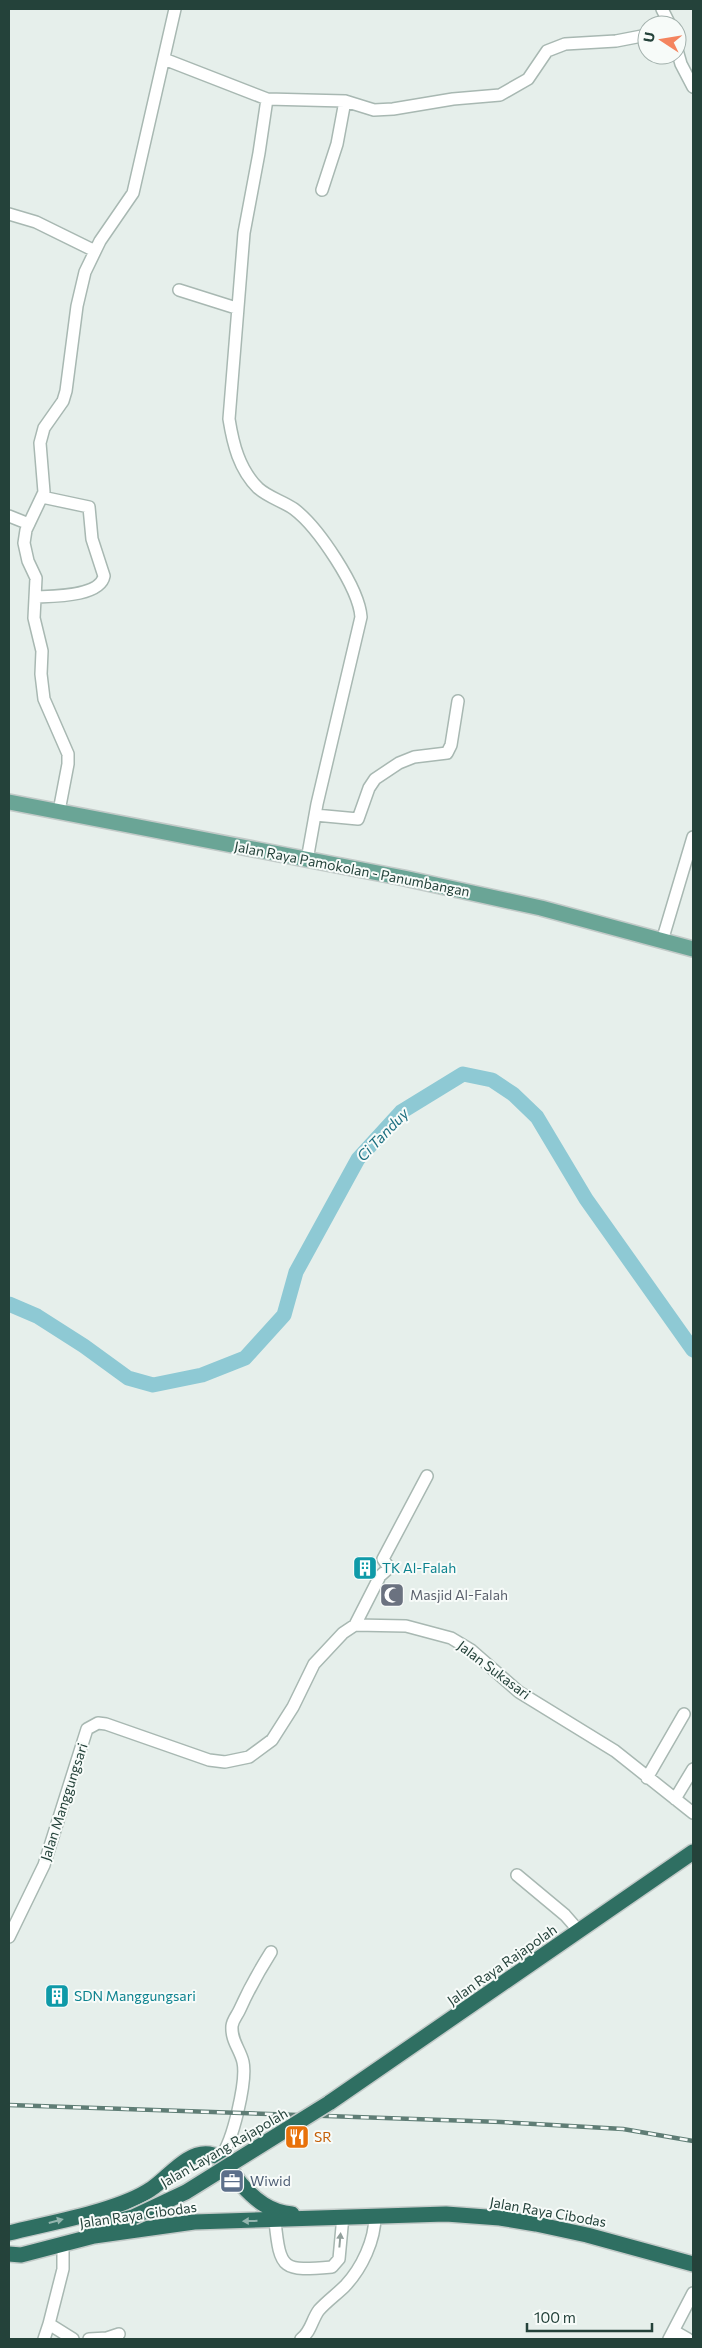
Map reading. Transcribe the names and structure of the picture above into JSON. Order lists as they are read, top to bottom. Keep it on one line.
{"streets":{"highway":["Jalan Raya Rajapolah","Jalan Layang Rajapolah","Jalan Raya Cibodas"],"main road":["Jalan Raya Pamokolan - Panumbangan"],"street":["Jalan Sukasari","Jalan Manggungsari"]},"crossings":[["Jalan Sukasari","Jalan Manggungsari"],["Jalan Raya Rajapolah","Jalan Layang Rajapolah"]],"water":["Ci Tanduy"],"places":{"building":["TK Al-Falah","SDN Manggungsari"],"mosque":["Masjid Al-Falah"],"restaurant":["SR"],"office":["Wiwid"]},"scale_bar":"100 m","north":"left"}
